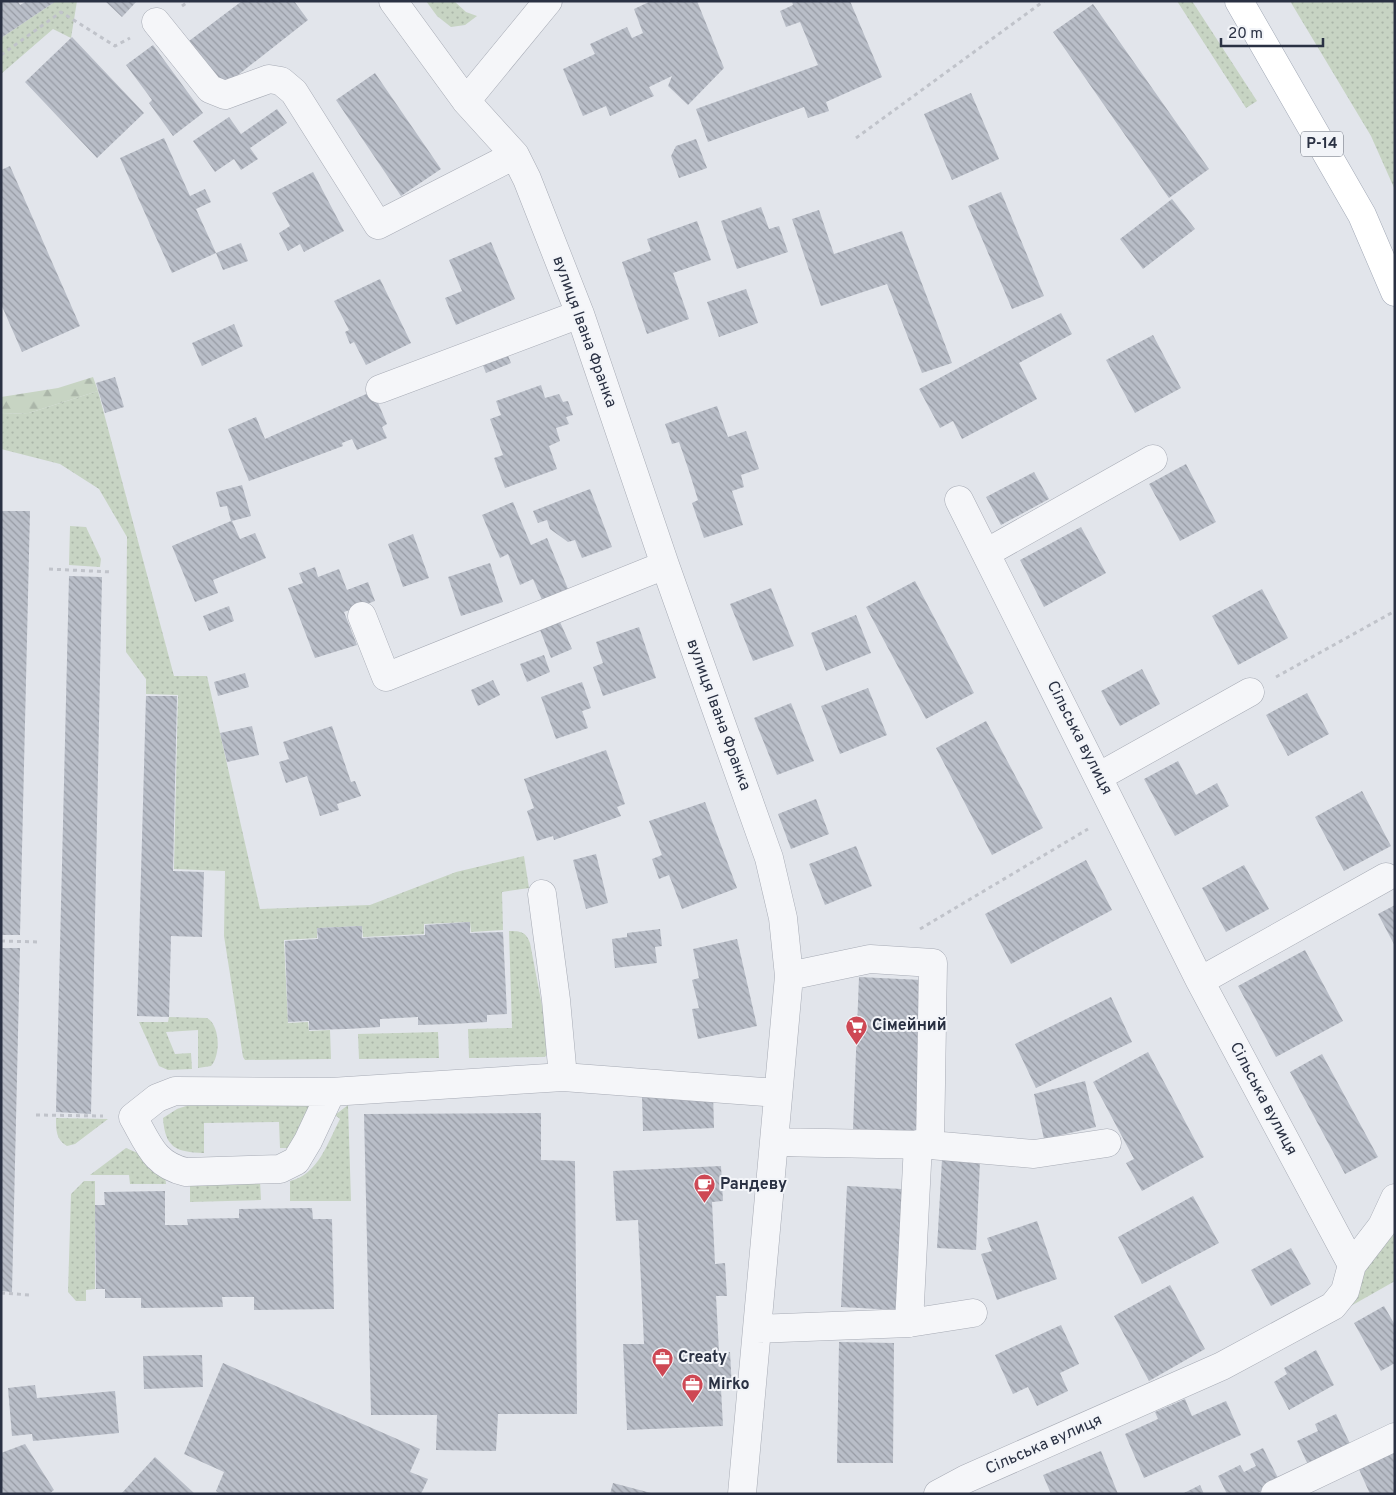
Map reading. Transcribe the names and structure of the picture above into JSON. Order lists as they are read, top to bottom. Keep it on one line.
{"streets":{"main road":["Р-14"],"street":["вулиця Івана Франка","Сільська вулиця"]},"places":{"supermarket":["Сімейний"],"cafe":["Рандеву"],"office":["Creaty","Mirko"]},"scale_bar":"20 m"}
